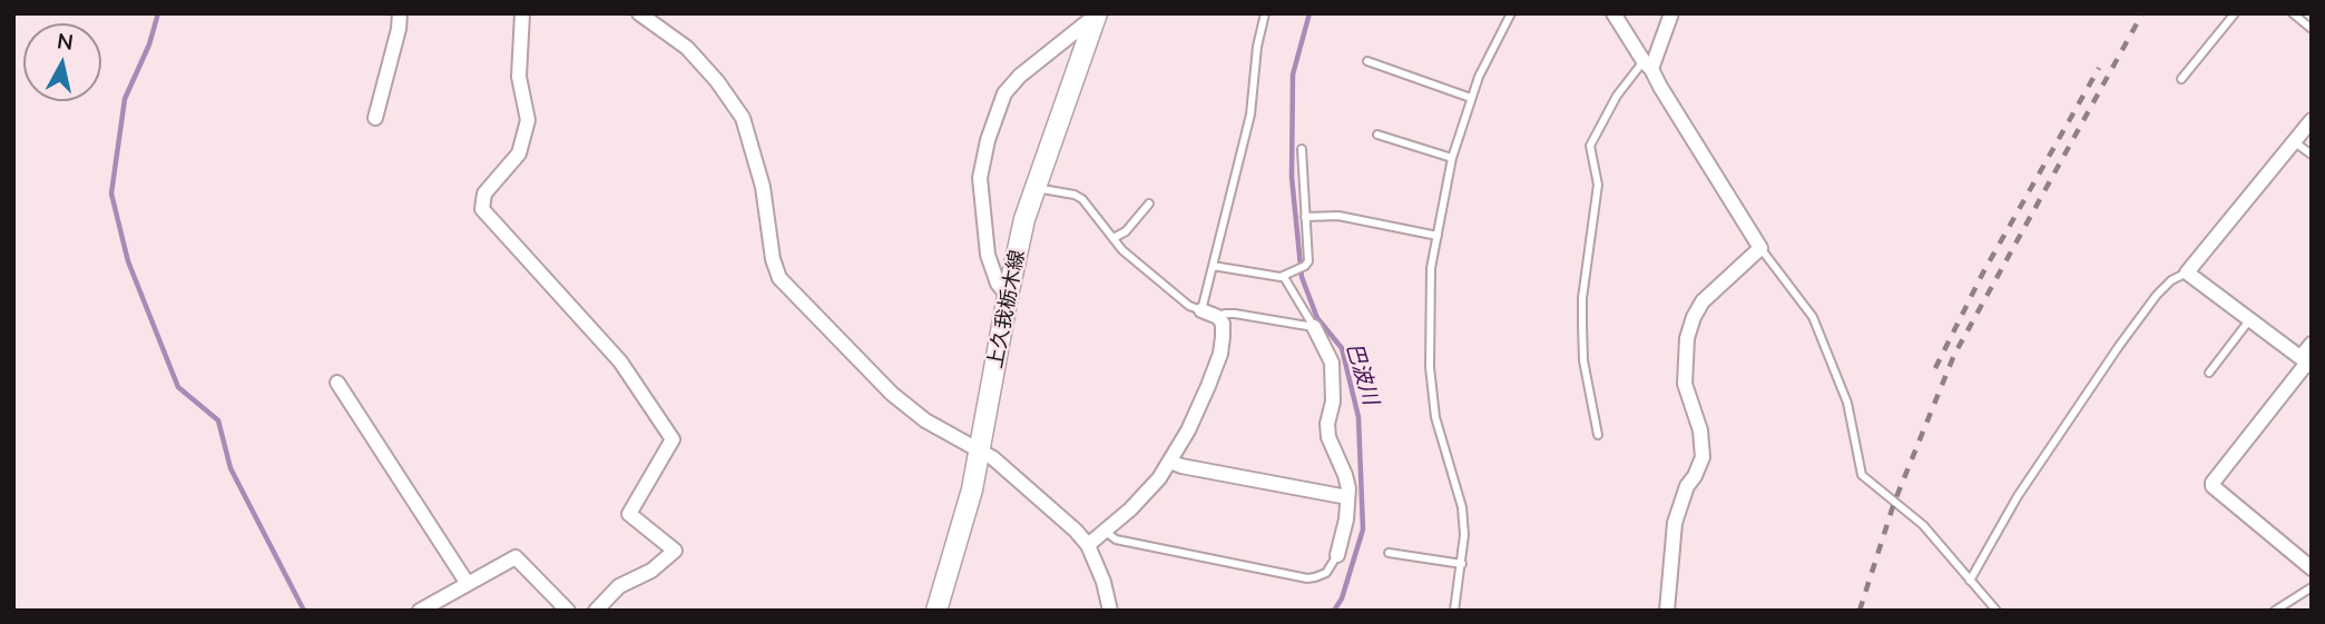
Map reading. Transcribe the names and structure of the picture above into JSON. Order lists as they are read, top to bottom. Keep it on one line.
{"streets":{"main road":["上久我栃木線"]},"water":["巴波川"],"north":"top"}
